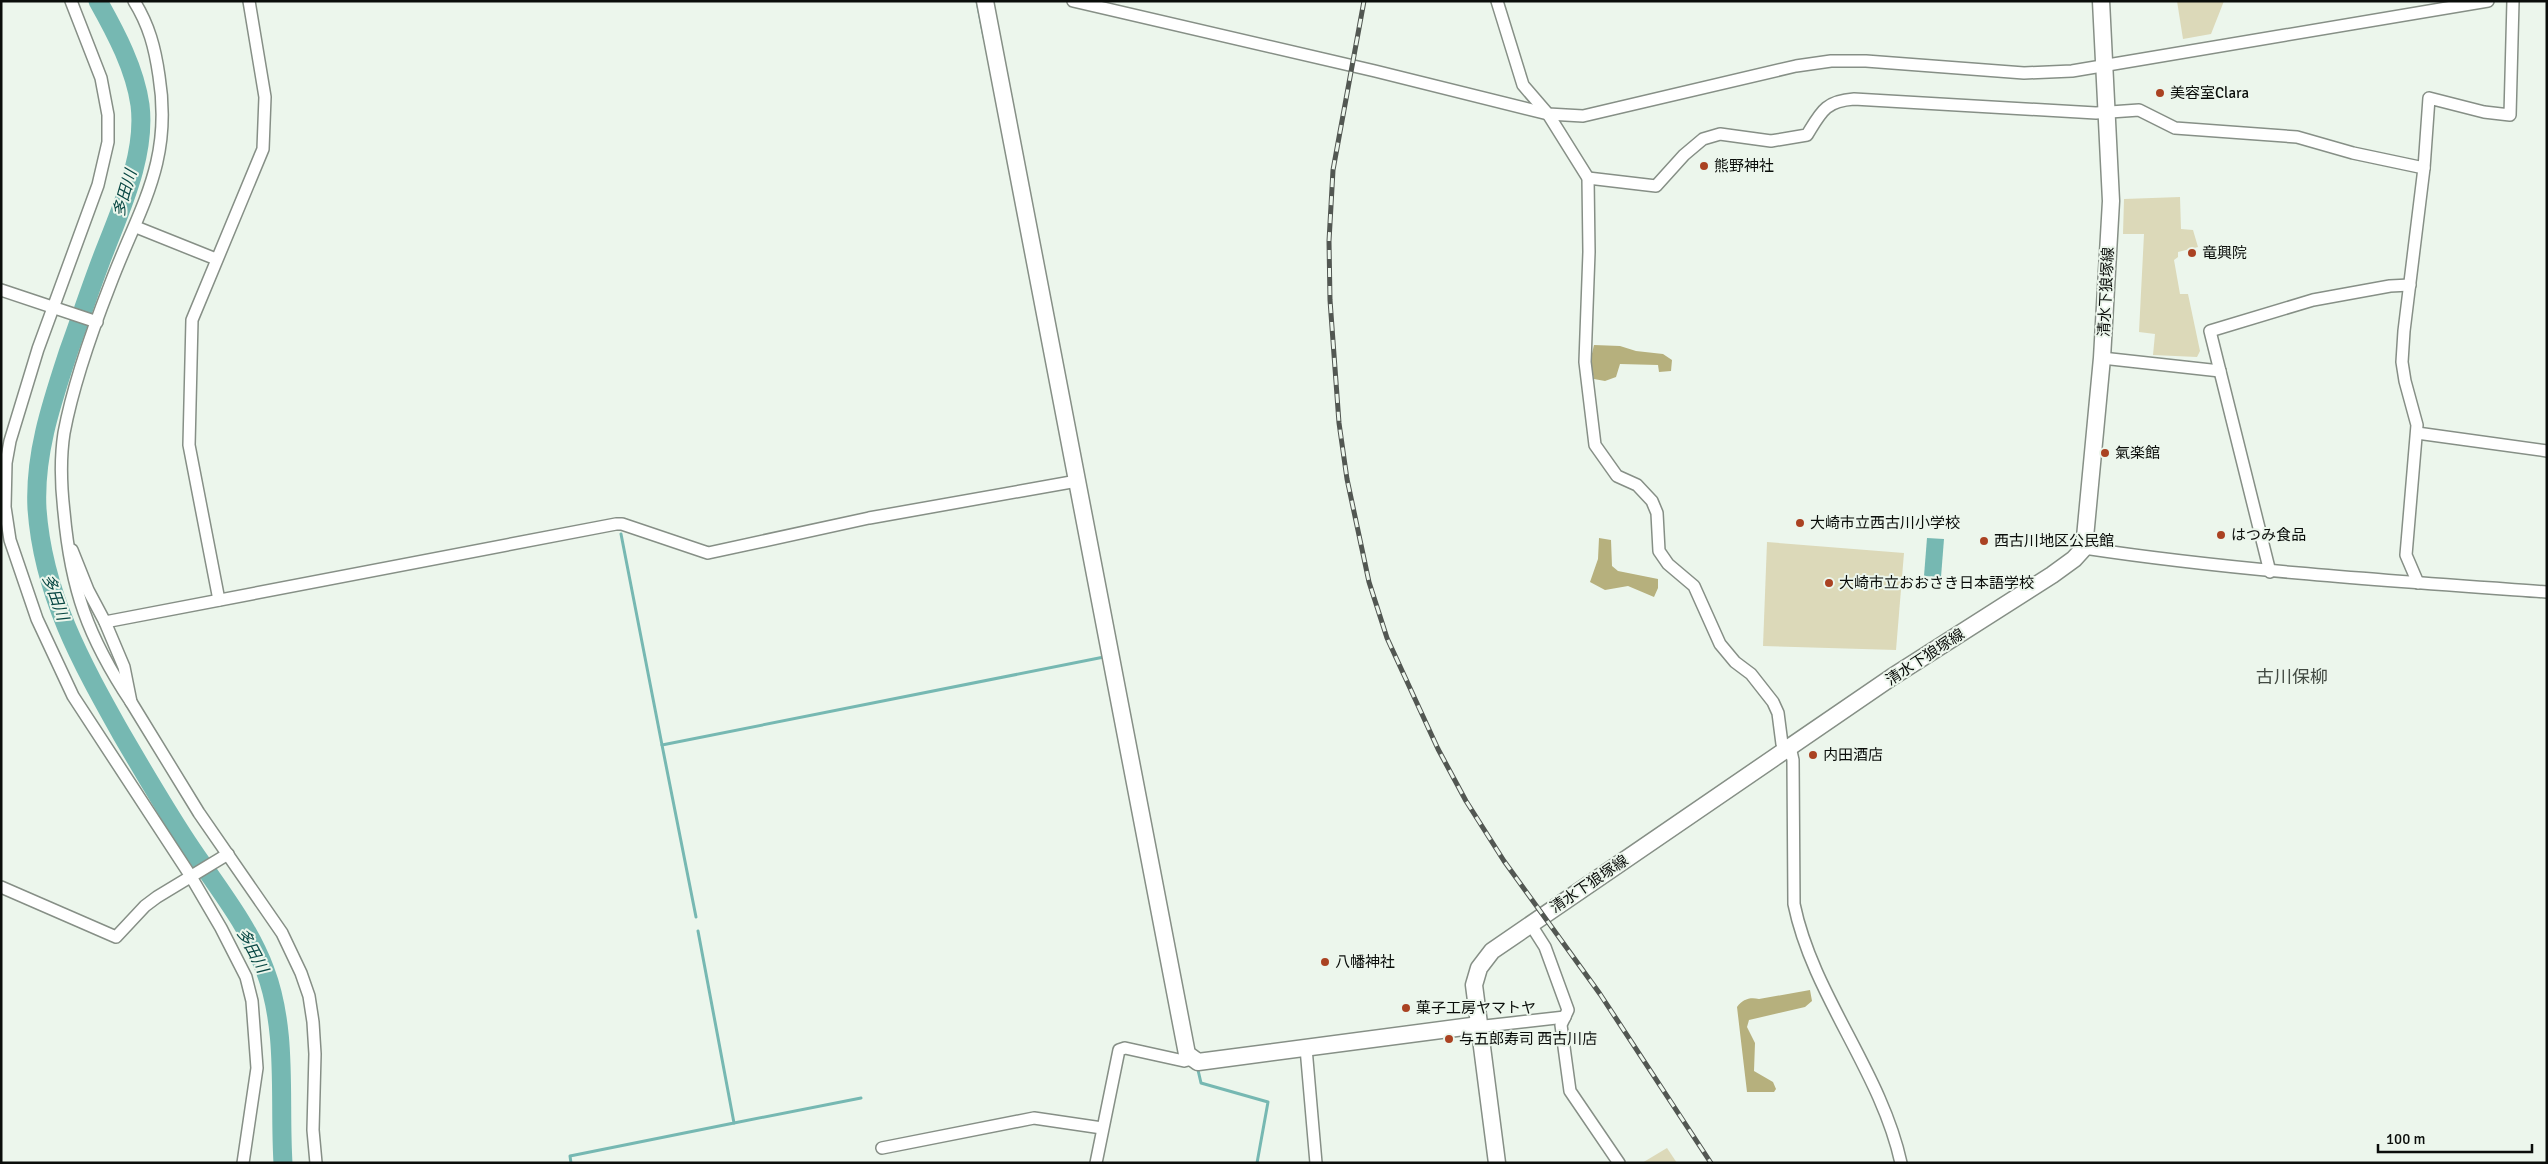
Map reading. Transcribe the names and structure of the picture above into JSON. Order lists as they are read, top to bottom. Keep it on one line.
{"streets":{"main road":["清水下狼塚線"]},"districts":["古川保柳"],"water":["多田川"],"places":["美容室Clara","熊野神社","竜興院","氣楽館","大崎市立西古川小学校","はつみ食品","西古川地区公民館","大崎市立おおさき日本語学校","内田酒店","八幡神社","菓子工房ヤマトヤ","与五郎寿司 西古川店"],"scale_bar":"100 m"}
